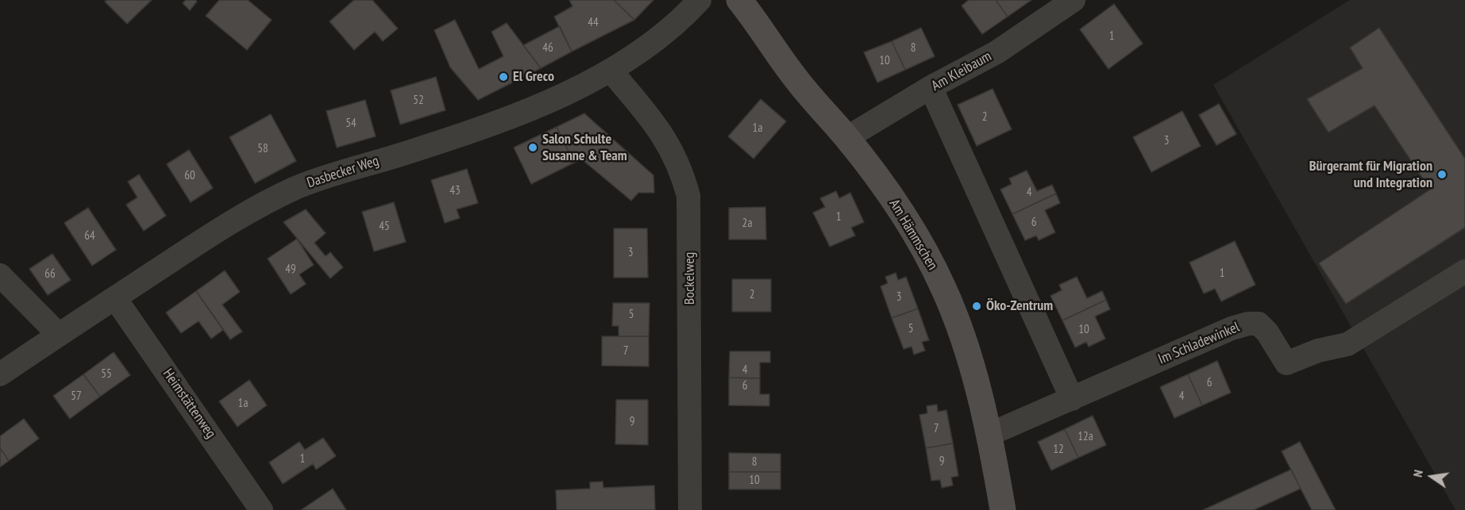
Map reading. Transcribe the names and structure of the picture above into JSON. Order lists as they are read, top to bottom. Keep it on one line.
{"streets":{"street":["Am Kleibaum","Dasbecker Weg","Am Hämmschen","Bockelweg","Im Schladewinkel","Heimstättenweg"]},"crossings":[["Am Kleibaum","Am Hämmschen"],["Dasbecker Weg","Bockelweg"],["Dasbecker Weg","Heimstättenweg"],["Am Hämmschen","Im Schladewinkel"]],"places":["El Greco","Salon Schulte Susanne & Team","Bürgeramt für Migration und Integration","Öko-Zentrum"],"house_numbers":["44","1","46","8","10","52","2","54","1a","3","58","60","43","4","1","6","2a","45","64","3","49","1","66","2","3","5","5","10","7","4","55","6","6","57","4","1a","9","7","12a","12","1","9","8","10"],"north":"left"}
